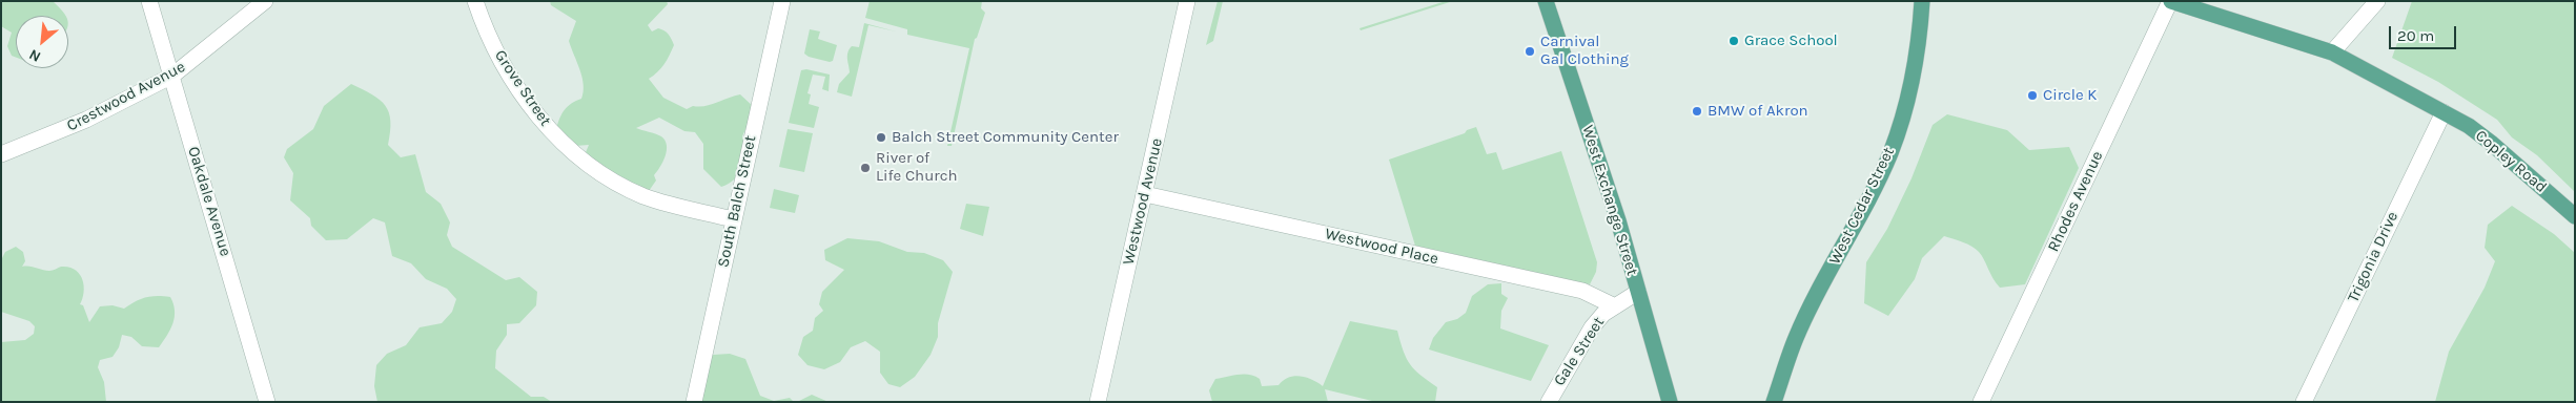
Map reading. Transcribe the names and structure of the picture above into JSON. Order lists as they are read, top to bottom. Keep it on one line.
{"streets":{"main road":["Copley Road","West Exchange Street","West Cedar Street"],"street":["Grove Street","Crestwood Avenue","Oakdale Avenue","South Balch Street","Westwood Avenue","Rhodes Avenue","Westwood Place","Trigonia Drive","Gale Street"]},"crossings":[["Grove Street","South Balch Street"],["Crestwood Avenue","Oakdale Avenue"],["Copley Road","Rhodes Avenue"],["Copley Road","Trigonia Drive"],["West Exchange Street","Gale Street"],["Westwood Avenue","Westwood Place"],["Westwood Place","Gale Street"]],"places":["Grace School","Carnival Gal Clothing","Circle K","BMW of Akron","Balch Street Community Center","River of Life Church"],"scale_bar":"20 m","north":"bottom left"}
